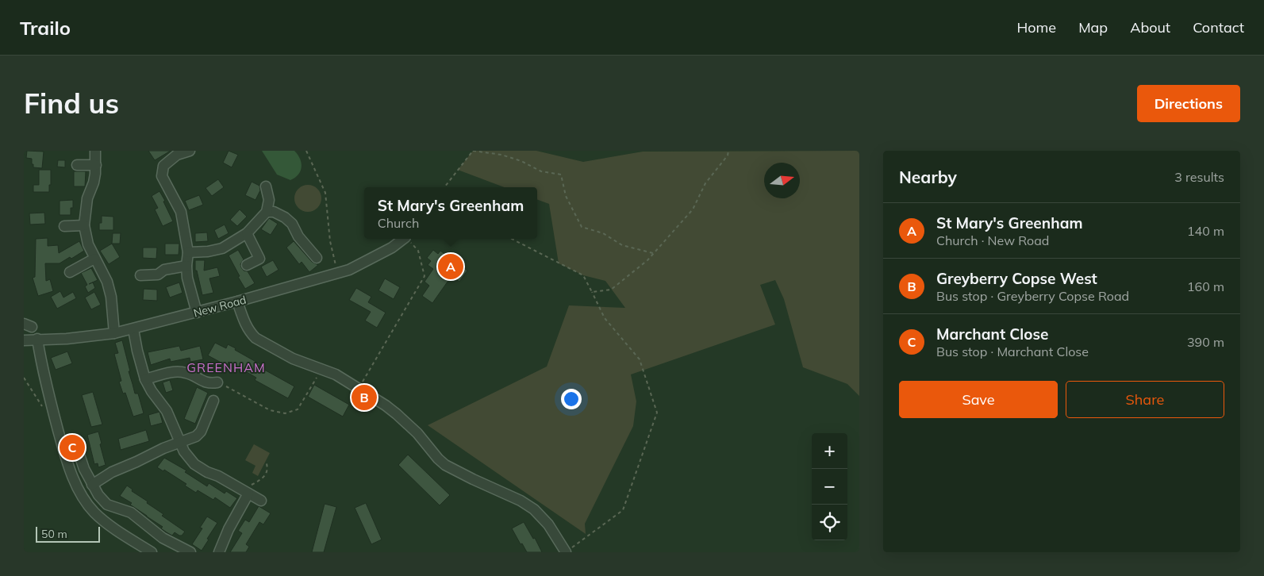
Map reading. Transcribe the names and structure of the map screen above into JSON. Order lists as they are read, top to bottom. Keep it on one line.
{"streets":{"street":["New Road"]},"districts":["GREENHAM"],"scale_bar":"50 m","north":"right","page":{"header":"Trailo","nav":["Home","Map","About","Contact"],"buttons":["Directions",["Save","Share"]],"title":"Find us","heading":["Nearby","3 results"],"popup":["St Mary's Greenham","Church"],"list":[{"mark":"A","name":"St Mary's Greenham","note":"Church · New Road","value":"140 m"},{"mark":"B","name":"Greyberry Copse West","note":"Bus stop · Greyberry Copse Road","value":"160 m"},{"mark":"C","name":"Marchant Close","note":"Bus stop · Marchant Close","value":"390 m"}],"pins":["A","B","C"],"map_buttons":["+","−"],"scale":"50 m"}}
